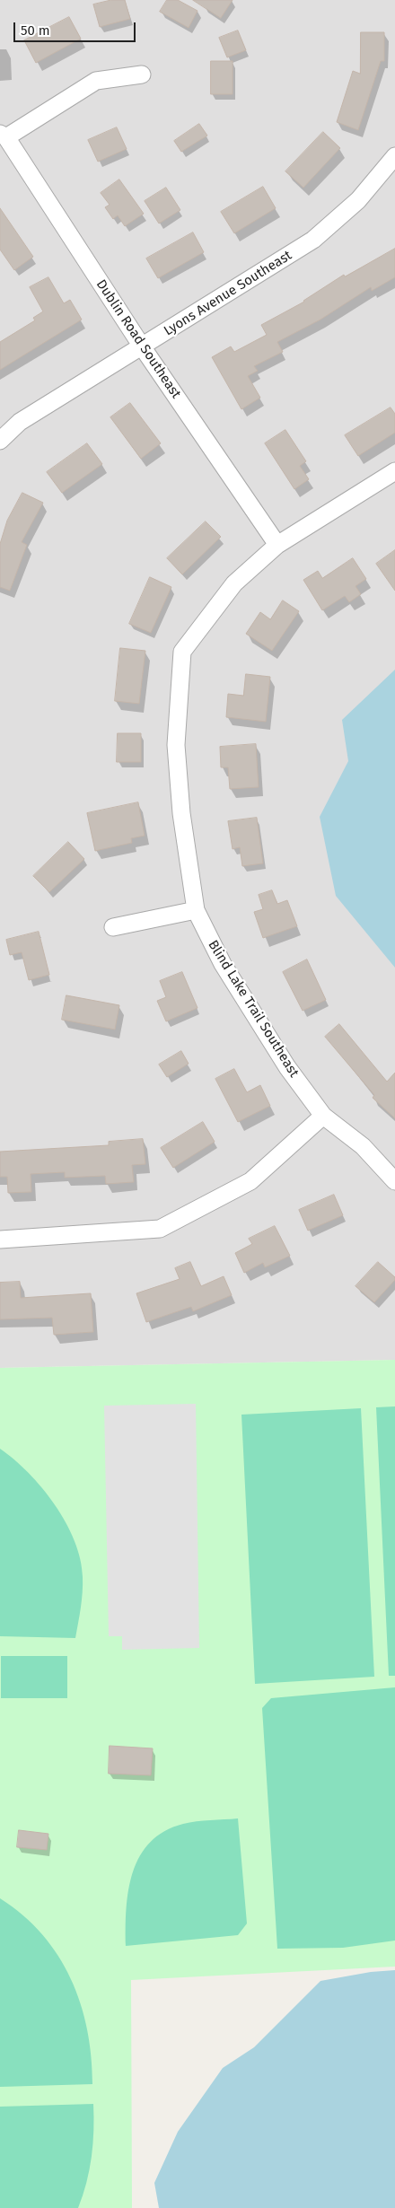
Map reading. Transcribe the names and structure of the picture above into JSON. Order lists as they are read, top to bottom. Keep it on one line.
{"streets":{"street":["Lyons Avenue Southeast","Dublin Road Southeast","Blind Lake Trail Southeast"]},"crossings":[["Lyons Avenue Southeast","Dublin Road Southeast"],["Dublin Road Southeast","Blind Lake Trail Southeast"]],"scale_bar":"50 m"}
